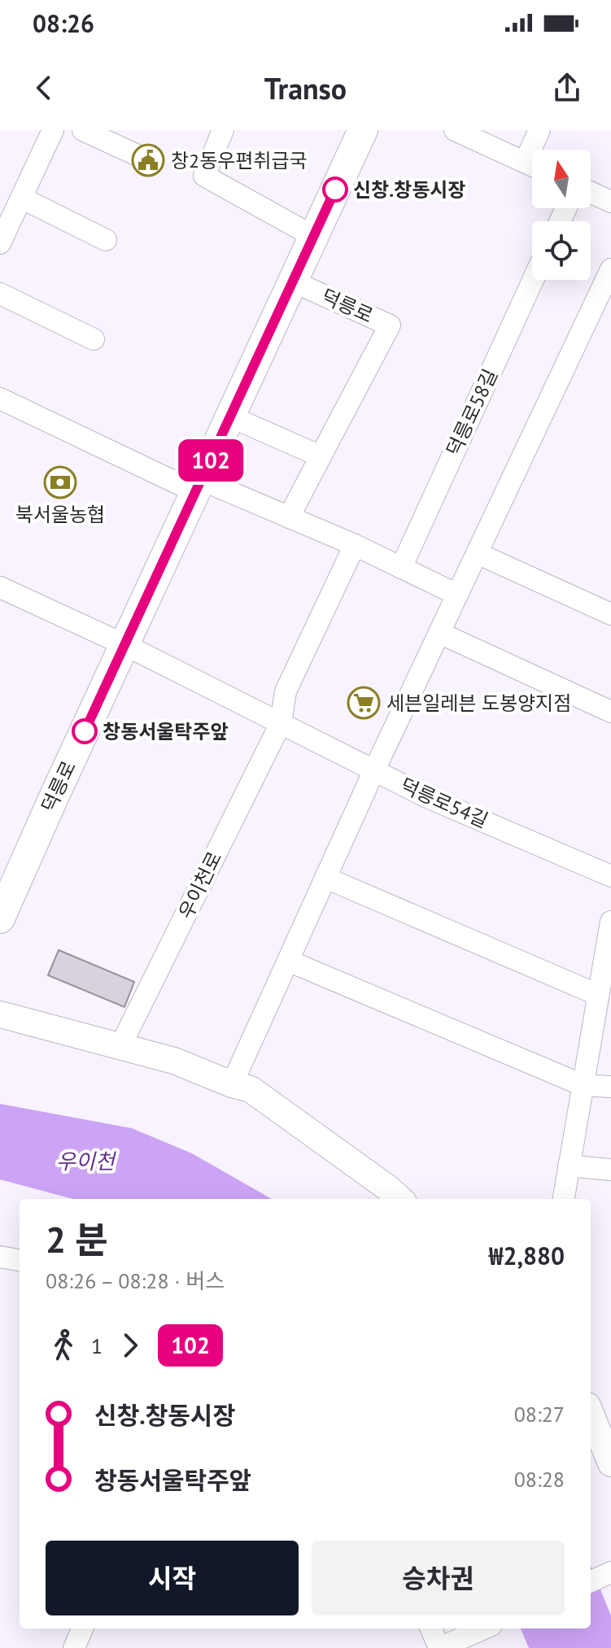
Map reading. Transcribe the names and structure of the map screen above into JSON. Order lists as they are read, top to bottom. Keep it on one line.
{"streets":{"main road":["덕릉로"],"street":["덕릉로58길","덕릉로54길","우이천로"]},"crossings":[["덕릉로","덕릉로54길"],["덕릉로54길","우이천로"]],"water":["우이천"],"places":{"public building":["창2동우편취급국"],"other":["신창.창동시장","창동서울탁주앞"],"bank":["북서울농협"],"supermarket":["세븐일레븐 도봉양지점"]},"lines":["bus line 102"],"north":"top","page":{"status":"08:26","header":"Transo","on_map":"102","heading":["2 분","08:26 – 08:28 · 버스","₩2,880"],"legs":["1","102"],"list":[{"name":"신창.창동시장","value":"08:27"},{"name":"창동서울탁주앞","value":"08:28"}],"buttons":["시작","승차권"]}}
